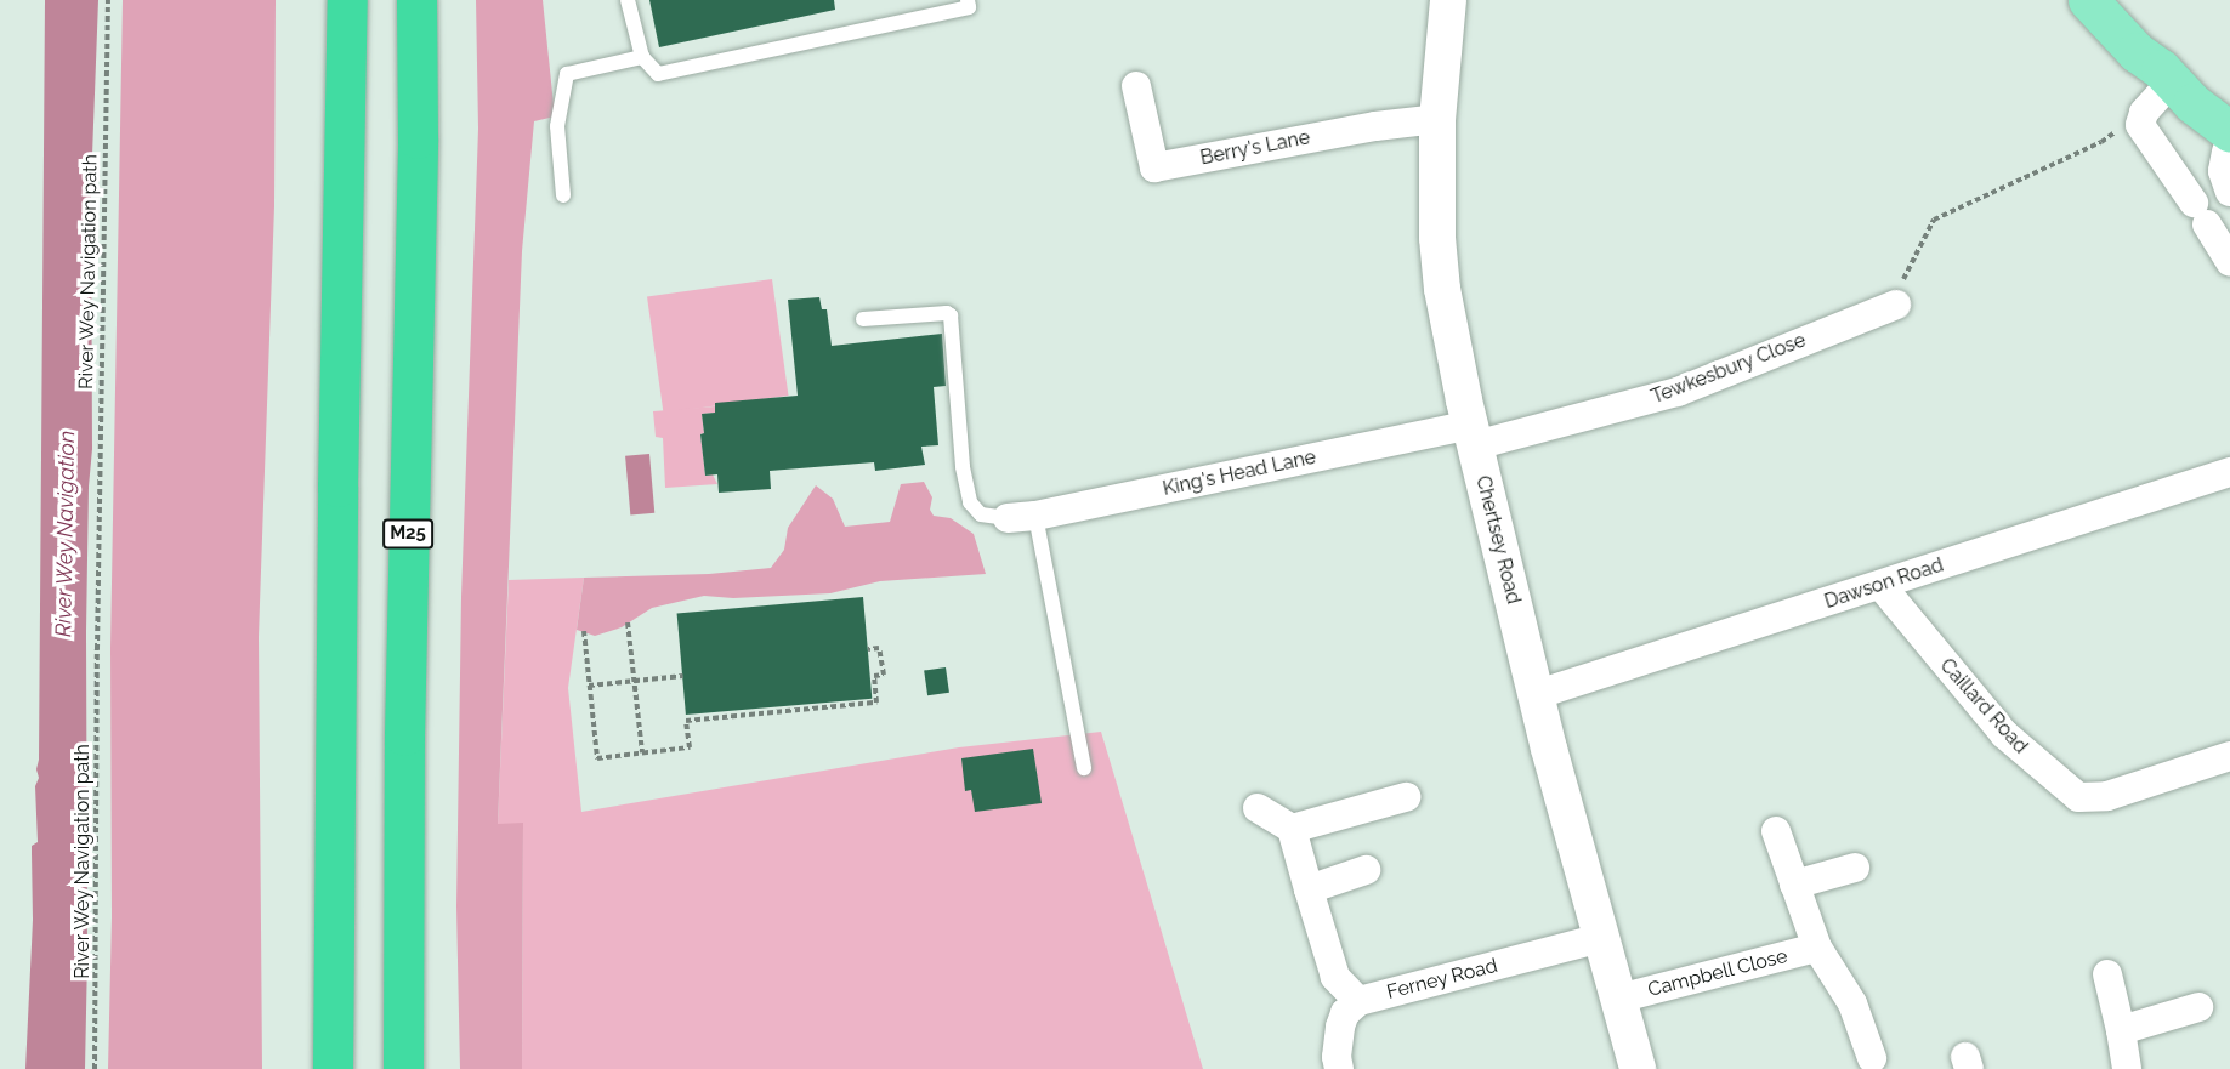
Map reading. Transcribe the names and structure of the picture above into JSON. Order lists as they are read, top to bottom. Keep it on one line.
{"streets":{"highway":["M25"],"street":["Berry's Lane","Tewkesbury Close","King's Head Lane","Chertsey Road","Dawson Road","Caillard Road","Campbell Close","Ferney Road"],"path":["River Wey Navigation path"]},"crossings":[["Berry's Lane","Chertsey Road"],["Tewkesbury Close","King's Head Lane"],["Tewkesbury Close","Chertsey Road"],["King's Head Lane","Chertsey Road"],["Chertsey Road","Dawson Road"],["Chertsey Road","Campbell Close"],["Chertsey Road","Ferney Road"],["Dawson Road","Caillard Road"]],"water":["River Wey Navigation"]}
